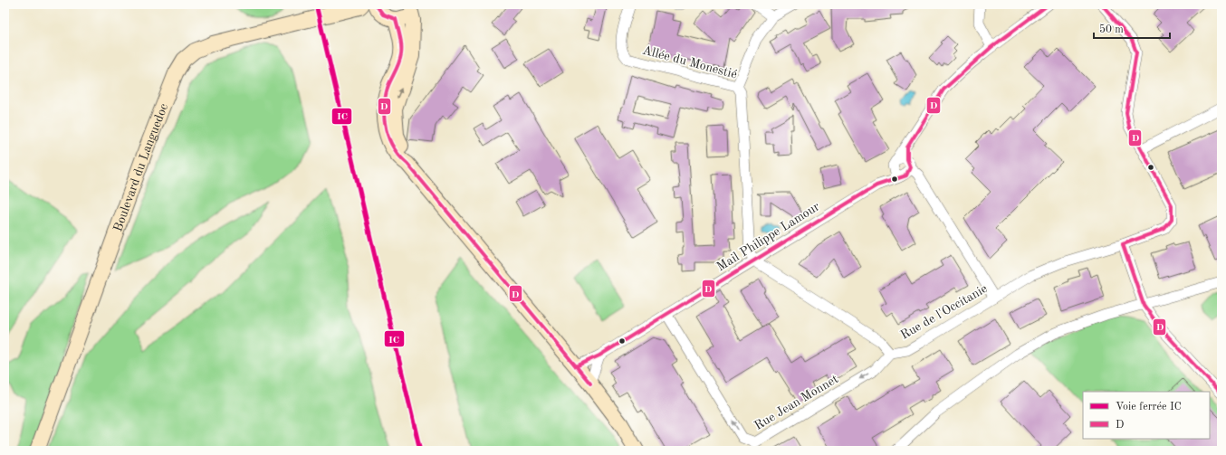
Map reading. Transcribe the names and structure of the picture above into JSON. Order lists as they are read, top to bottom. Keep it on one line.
{"streets":{"street":["Allée du Monestié","Boulevard du Languedoc","Mail Philippe Lamour","Rue de l'Occitanie","Rue Jean Monnet"]},"crossings":[["Allée du Monestié","Mail Philippe Lamour"],["Allée du Monestié","Rue de l'Occitanie"],["Mail Philippe Lamour","Rue de l'Occitanie"],["Mail Philippe Lamour","Rue Jean Monnet"],["Rue de l'Occitanie","Rue Jean Monnet"]],"lines":["rail line IC","transit line D"],"legend":["Voie ferrée IC","D"],"scale_bar":"50 m"}
